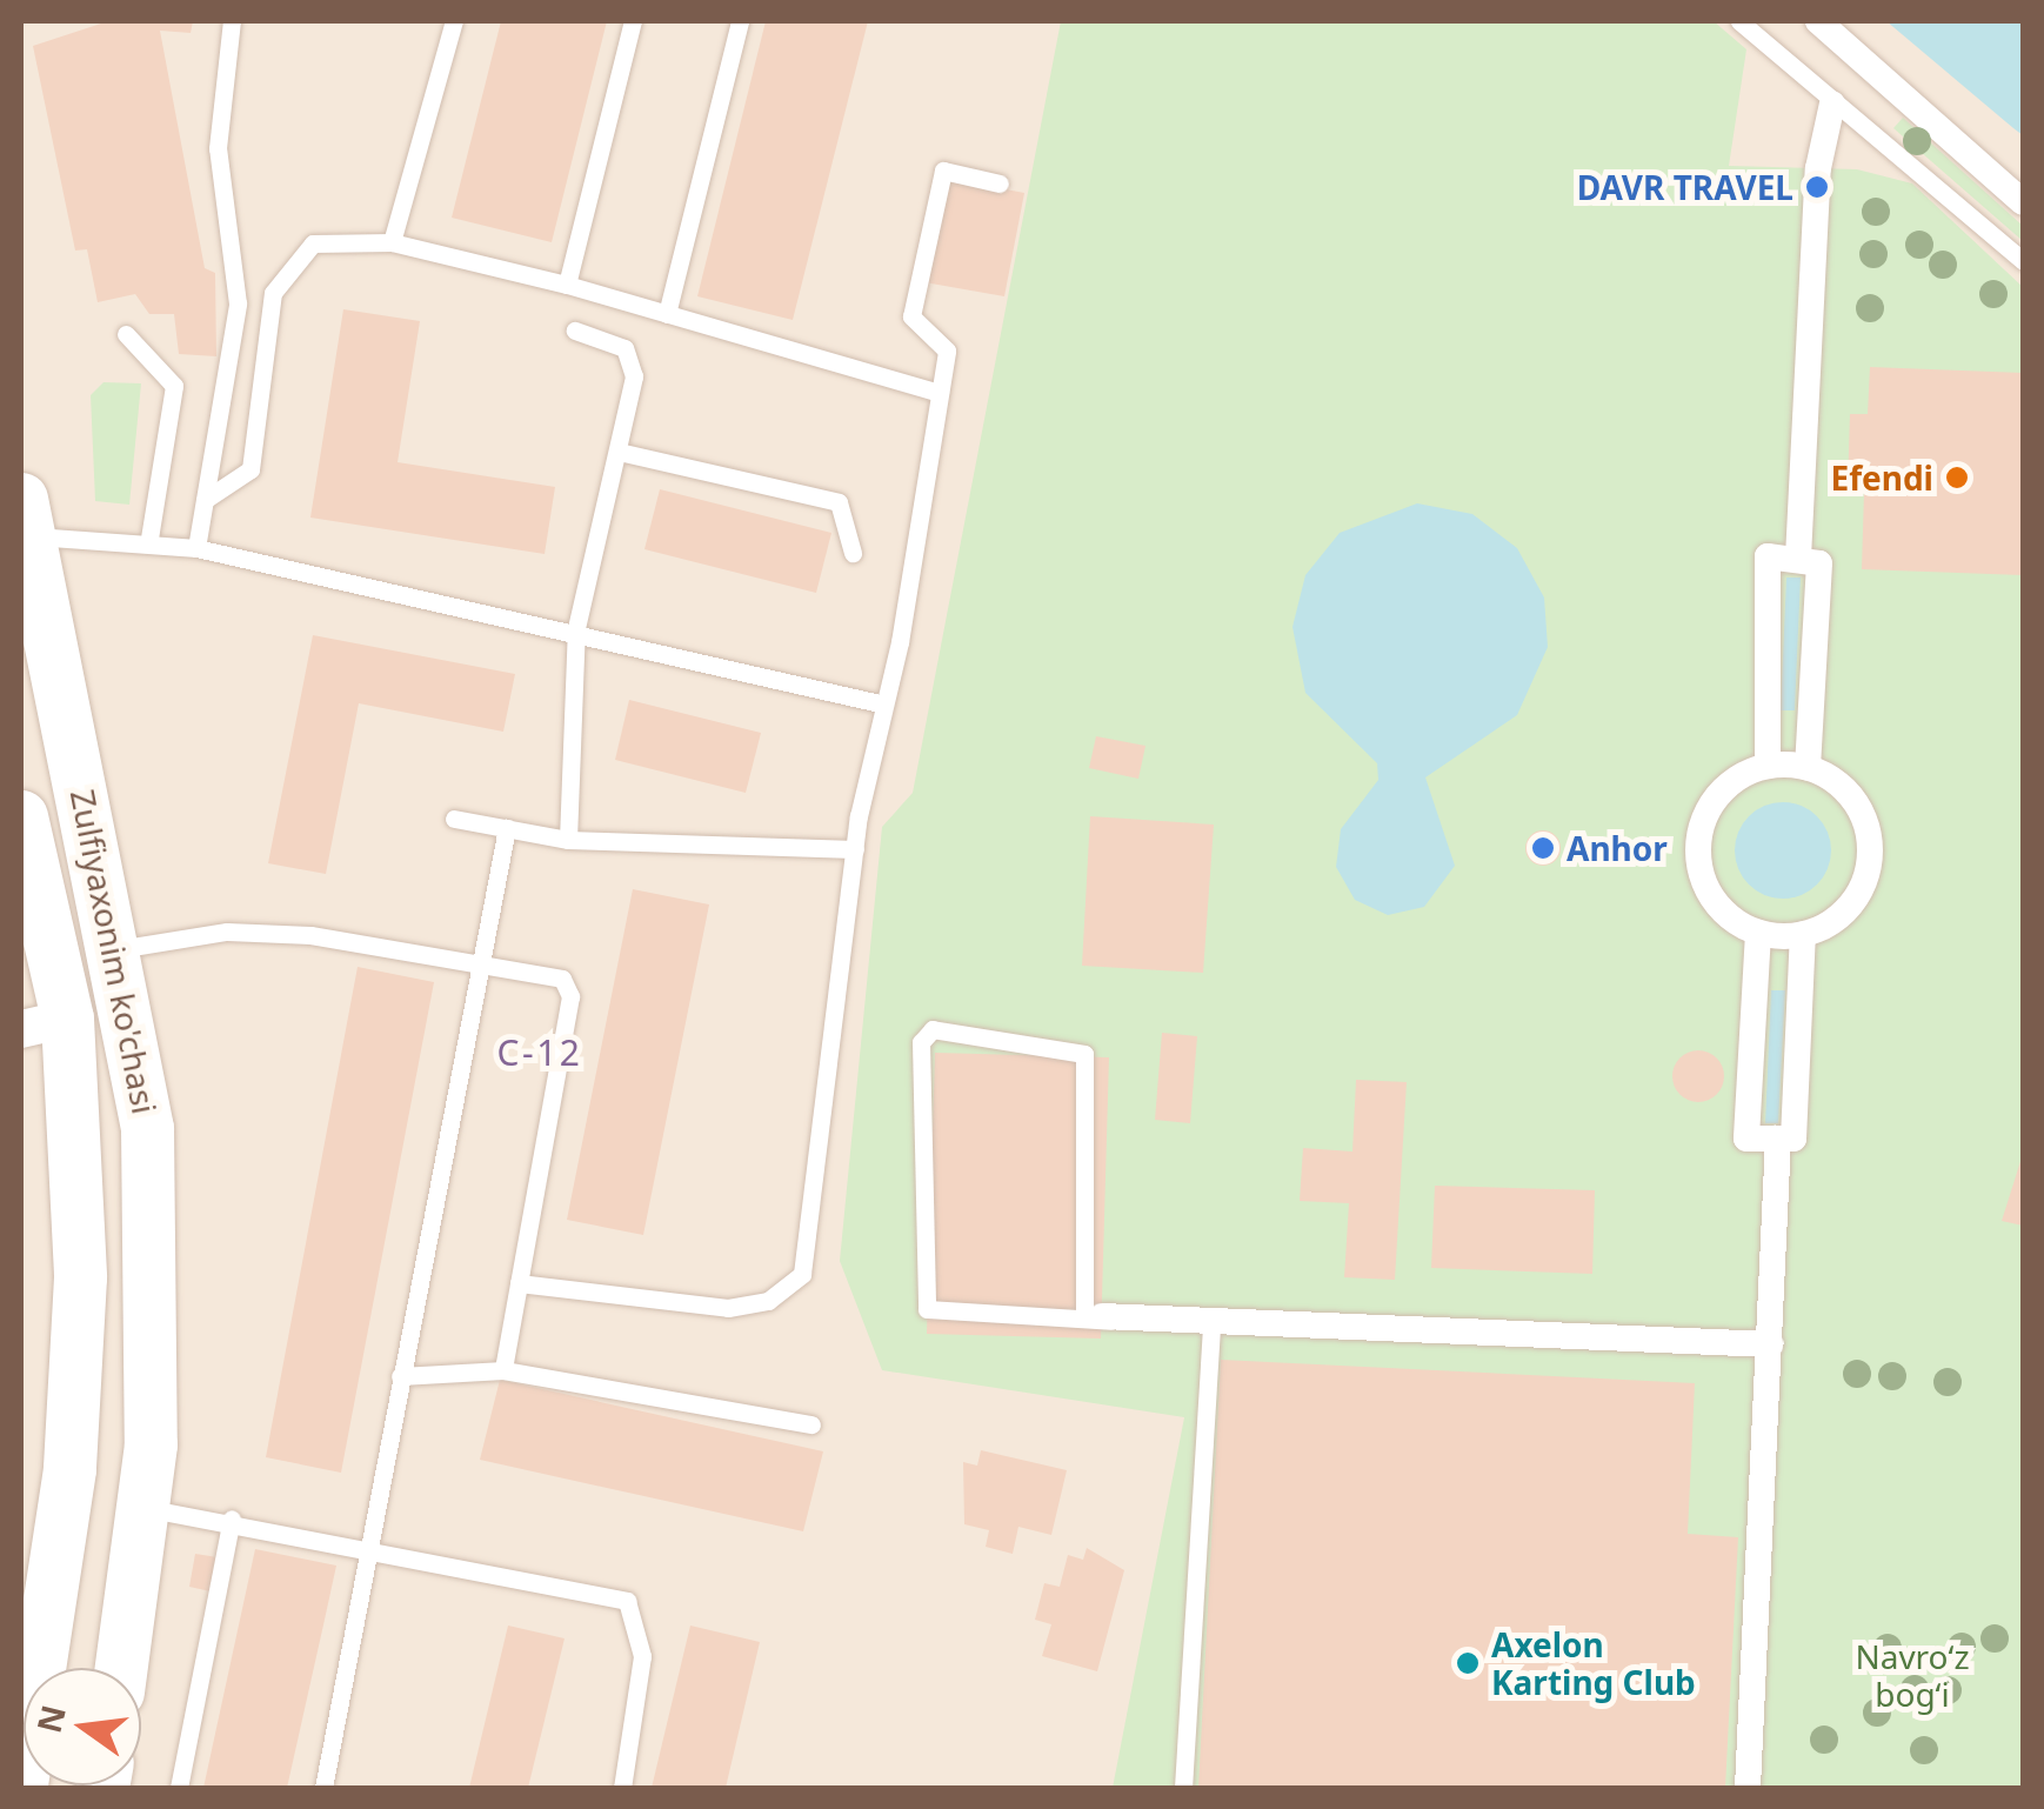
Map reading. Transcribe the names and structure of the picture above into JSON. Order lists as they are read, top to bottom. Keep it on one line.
{"streets":{"main road":["Zulfiyaxonim ko'chasi"]},"districts":["C-12"],"parks":["Navroʻz bogʻi"],"places":["DAVR TRAVEL","Efendi","Anhor","Axelon Karting Club"],"north":"left"}
